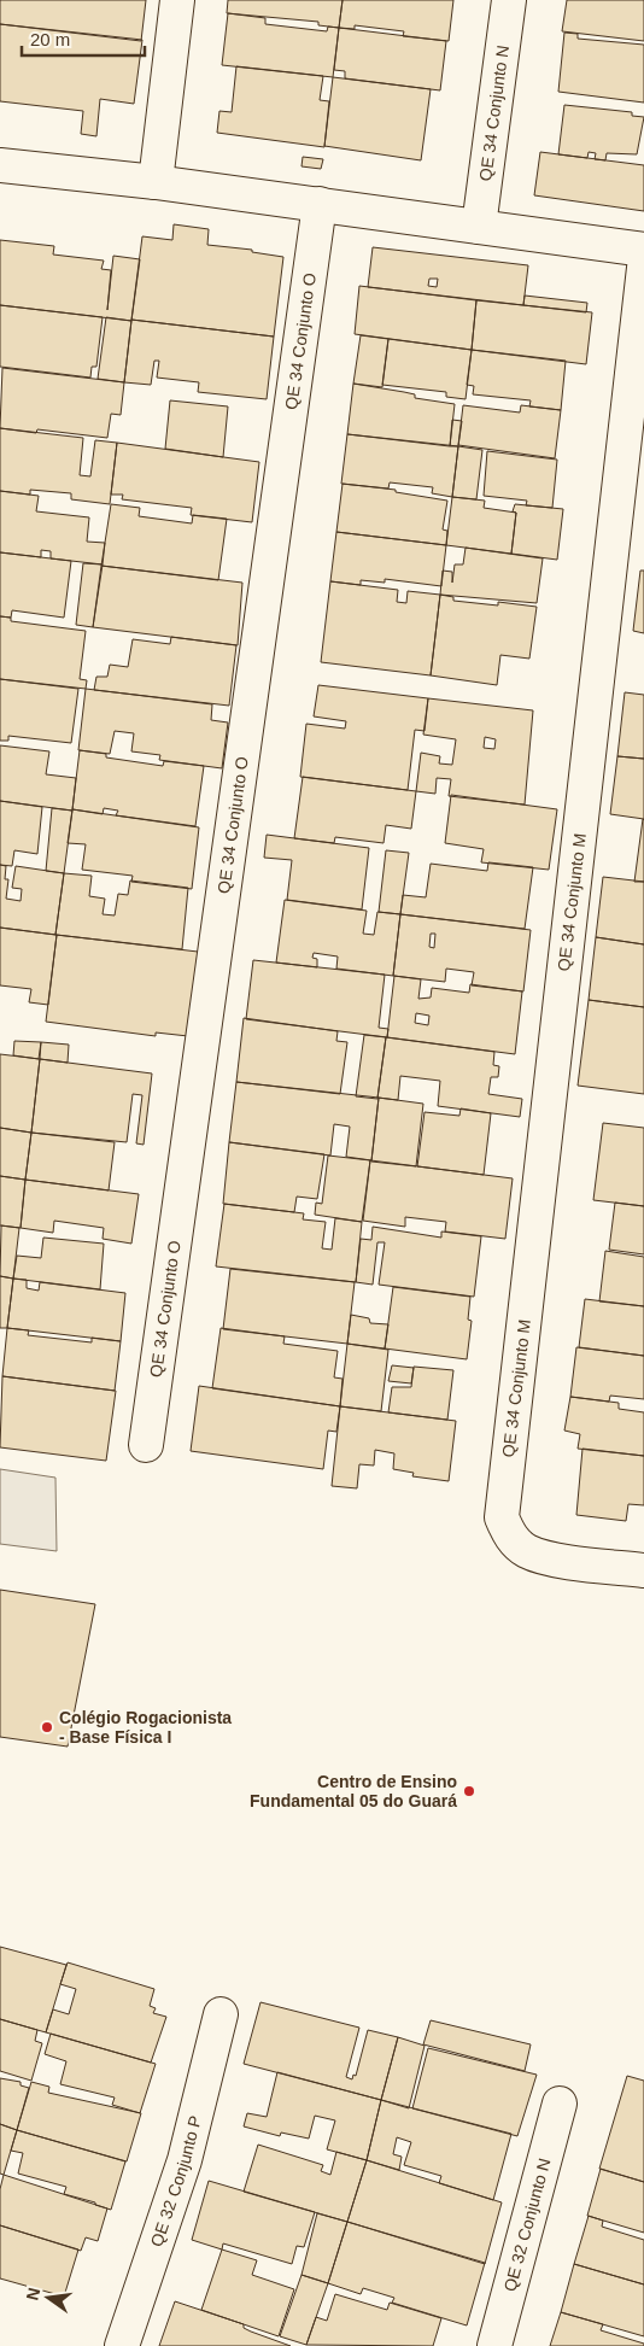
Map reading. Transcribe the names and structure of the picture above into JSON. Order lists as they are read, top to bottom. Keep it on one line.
{"streets":{"street":["QE 34 Conjunto N","QE 34 Conjunto O","QE 34 Conjunto M","QE 32 Conjunto P","QE 32 Conjunto N"]},"places":["Colégio Rogacionista - Base Física I","Centro de Ensino Fundamental 05 do Guará"],"scale_bar":"20 m","north":"left"}
